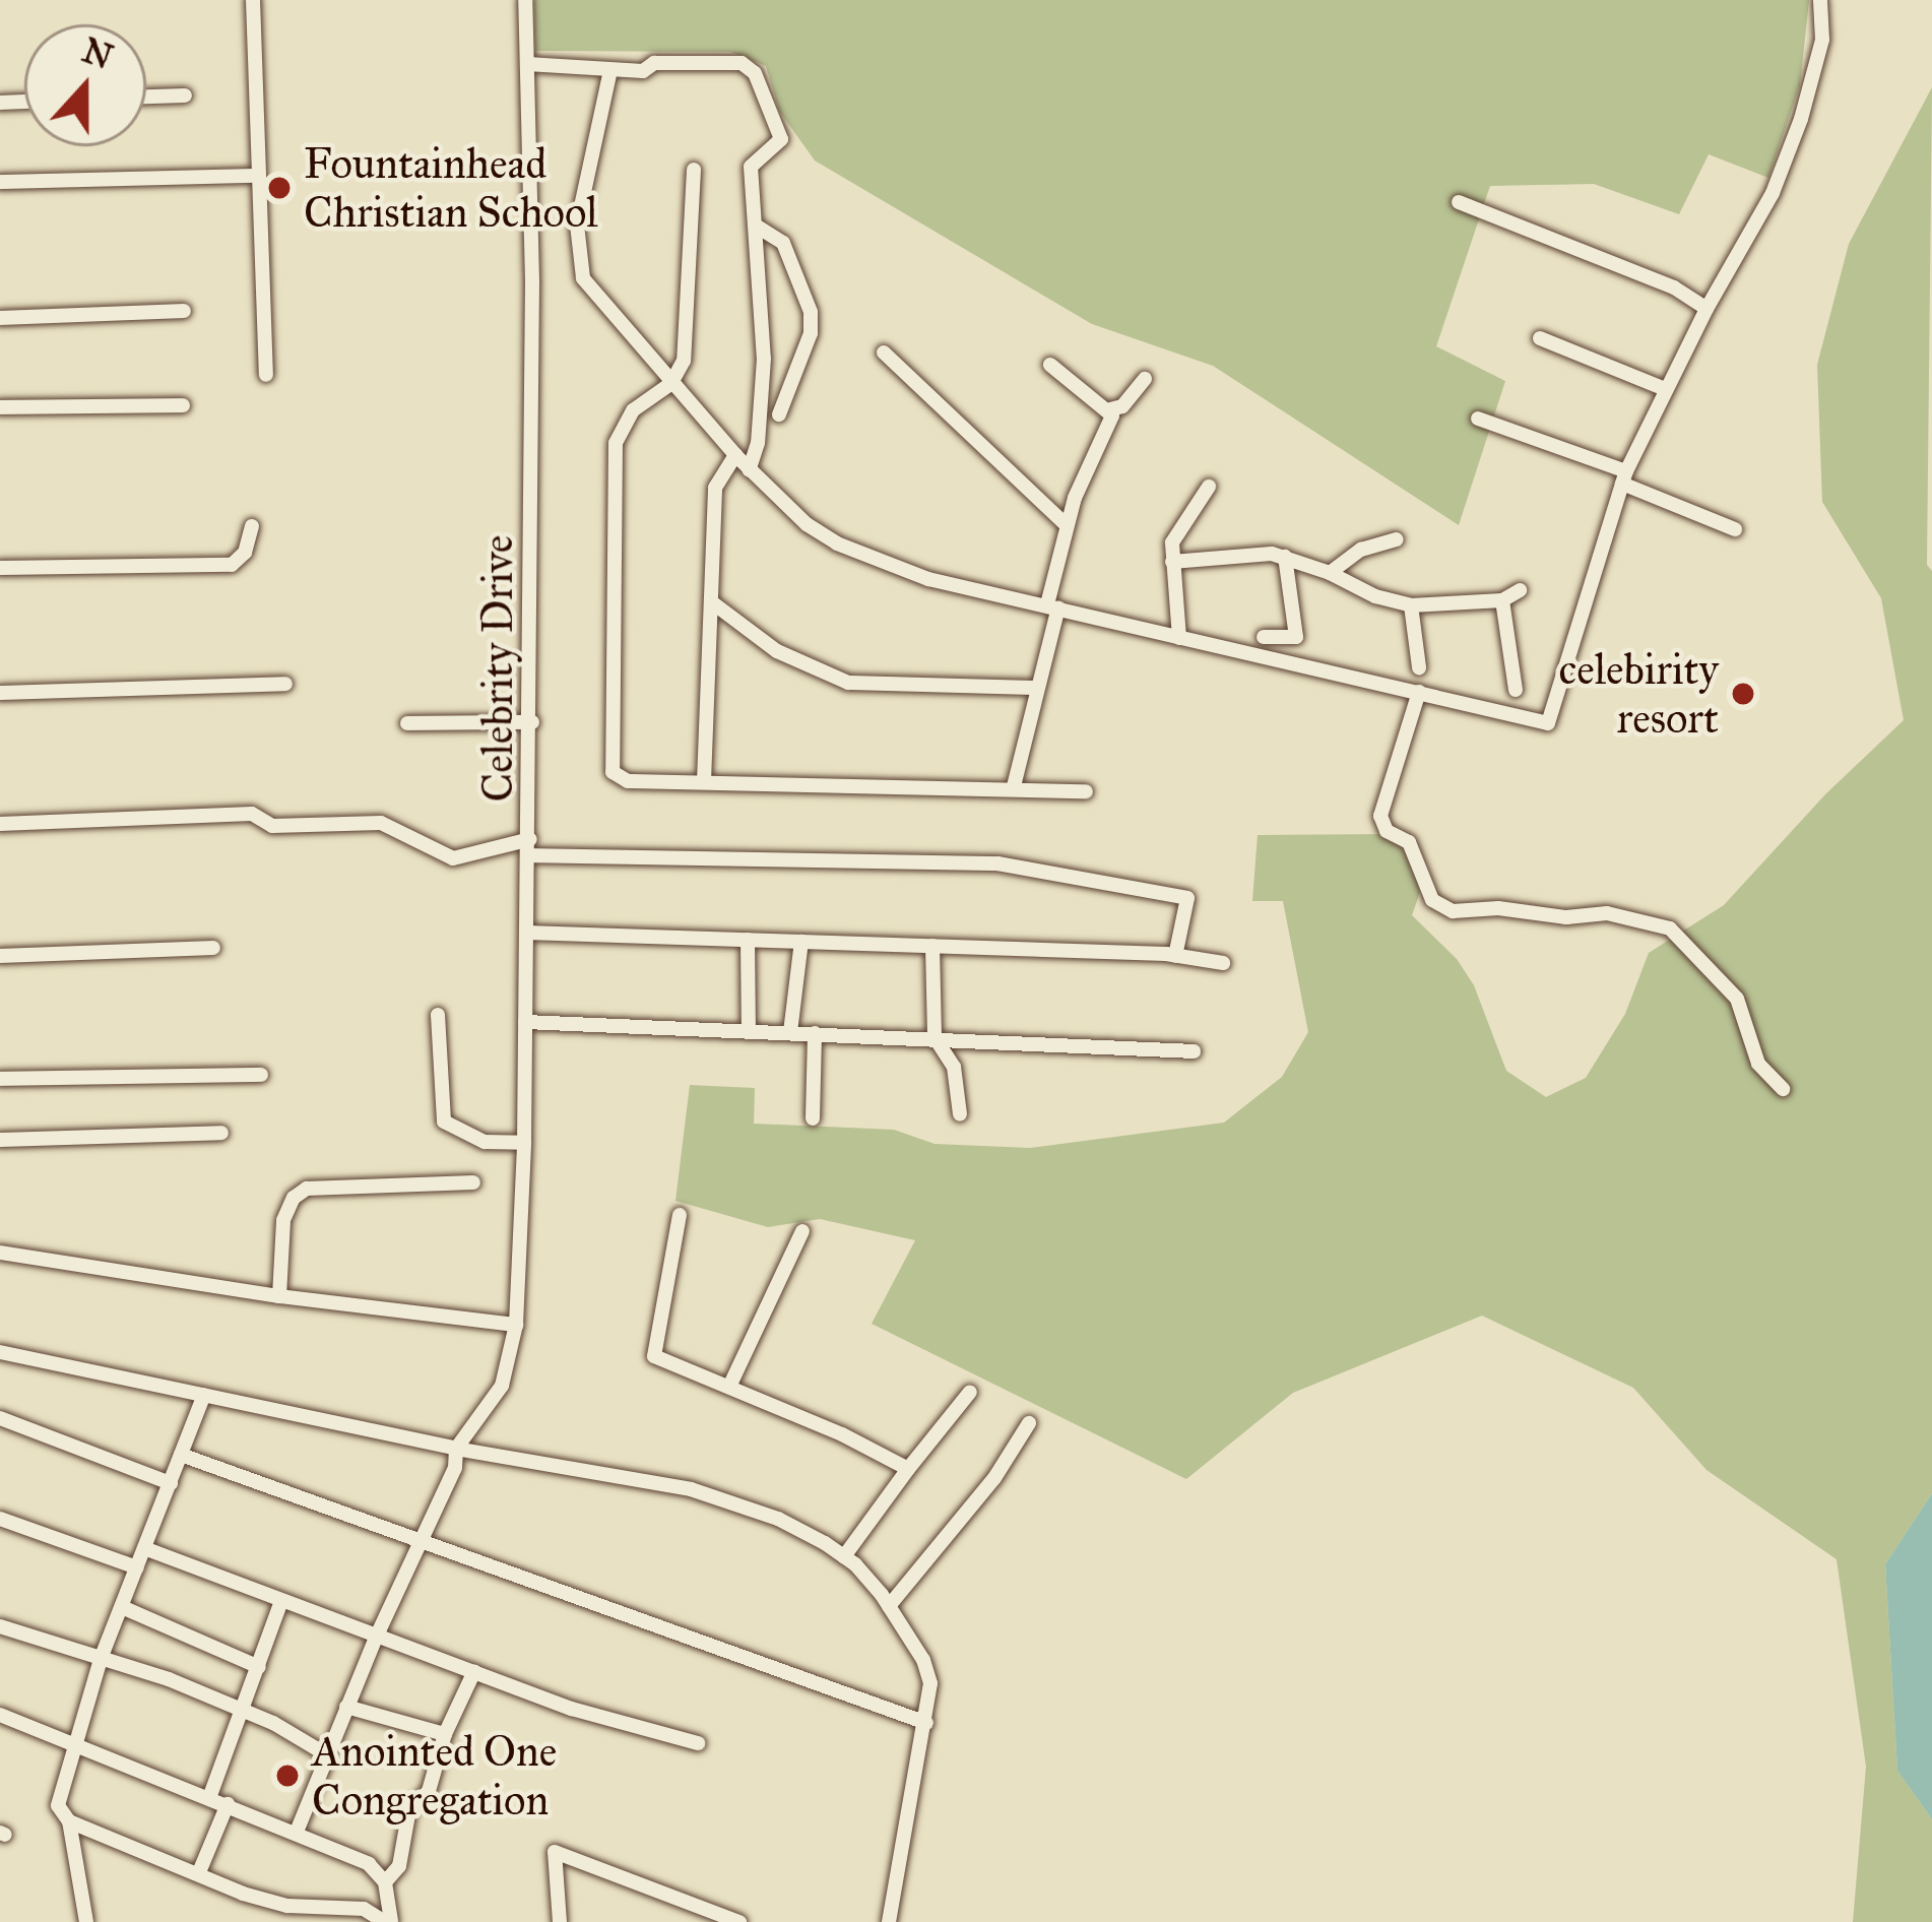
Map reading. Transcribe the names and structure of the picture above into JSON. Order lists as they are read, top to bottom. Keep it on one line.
{"streets":{"street":["Celebrity Drive"]},"places":["Fountainhead Christian School","celebirity resort","Anointed One Congregation"],"north":"top"}
